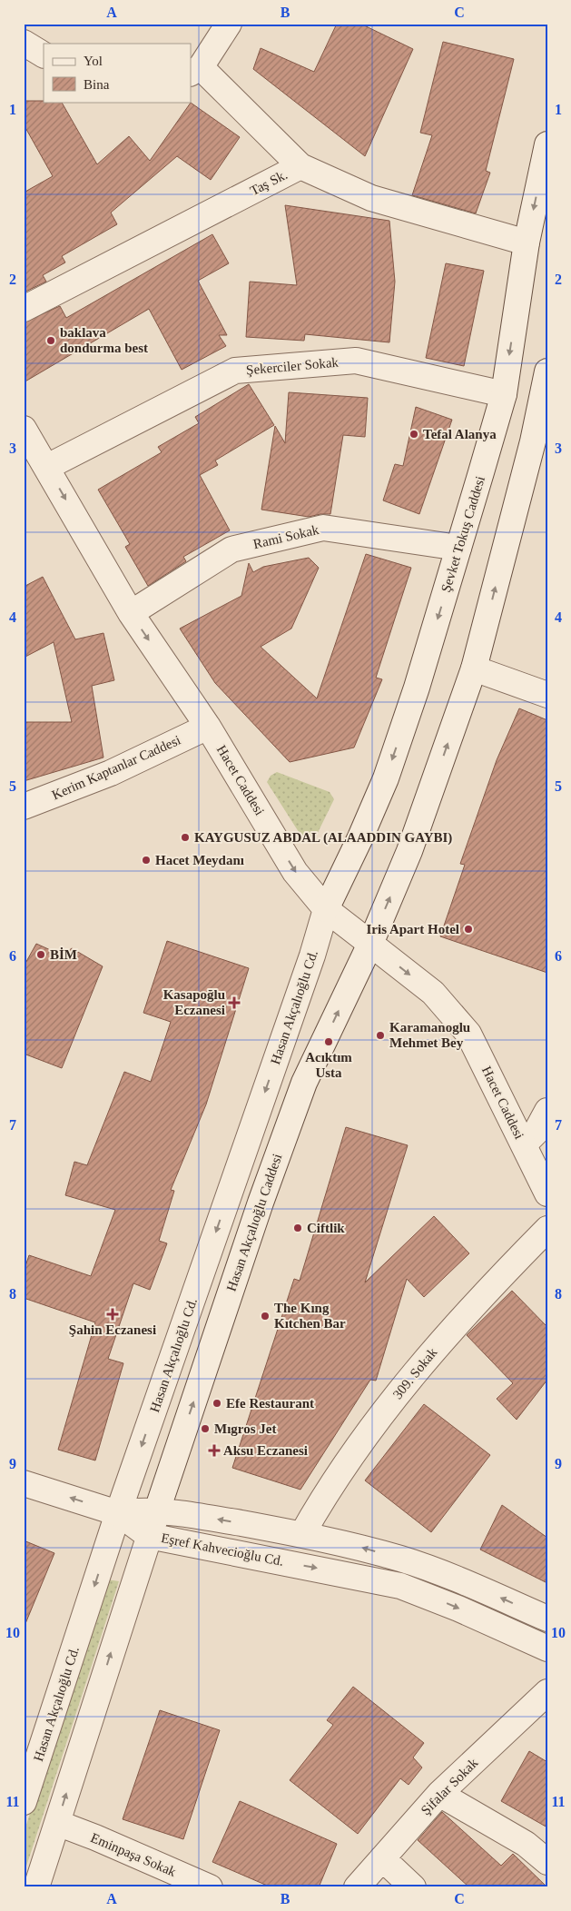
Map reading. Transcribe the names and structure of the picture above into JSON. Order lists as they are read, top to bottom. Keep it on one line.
{"streets":{"street":["Taş Sk.","Şekerciler Sokak","Şevket Tokuş Caddesi","Rami Sokak","Kerim Kaptanlar Caddesi","Hacet Caddesi","Hasan Akçalıoğlu Cd.","Hasan Akçalıoğlu Caddesi","309. Sokak","Eşref Kahvecioğlu Cd.","Şifalar Sokak","Eminpaşa Sokak"]},"crossings":[["Taş Sk.","Şevket Tokuş Caddesi"],["Şekerciler Sokak","Şevket Tokuş Caddesi"],["Şekerciler Sokak","Hacet Caddesi"],["Şevket Tokuş Caddesi","Rami Sokak"],["Şevket Tokuş Caddesi","Hacet Caddesi"],["Şevket Tokuş Caddesi","Hasan Akçalıoğlu Cd."],["Rami Sokak","Hacet Caddesi"],["Kerim Kaptanlar Caddesi","Hacet Caddesi"],["Hacet Caddesi","Hasan Akçalıoğlu Cd."],["Hacet Caddesi","Hasan Akçalıoğlu Caddesi"],["Hasan Akçalıoğlu Cd.","Eşref Kahvecioğlu Cd."],["Hasan Akçalıoğlu Caddesi","Eşref Kahvecioğlu Cd."],["309. Sokak","Eşref Kahvecioğlu Cd."]],"one_way":["Hacet Caddesi","Hasan Akçalıoğlu Caddesi"],"places":{"other":["baklava dondurma best","Tefal Alanya","KAYGUSUZ ABDAL (ALAADDIN GAYBI)","Hacet Meydanı","Iris Apart Hotel","BİM","Karamanoglu Mehmet Bey","Acıktım Usta","Ciftlik","The Kıng Kıtchen Bar","Efe Restaurant","Mıgros Jet"],"health":["Kasapoğlu Eczanesi","Şahin Eczanesi","Aksu Eczanesi"]},"legend":["Yol","Bina"],"grid":{"columns":["A","B","C"],"rows":["1","2","3","4","5","6","7","8","9","10","11"]}}
